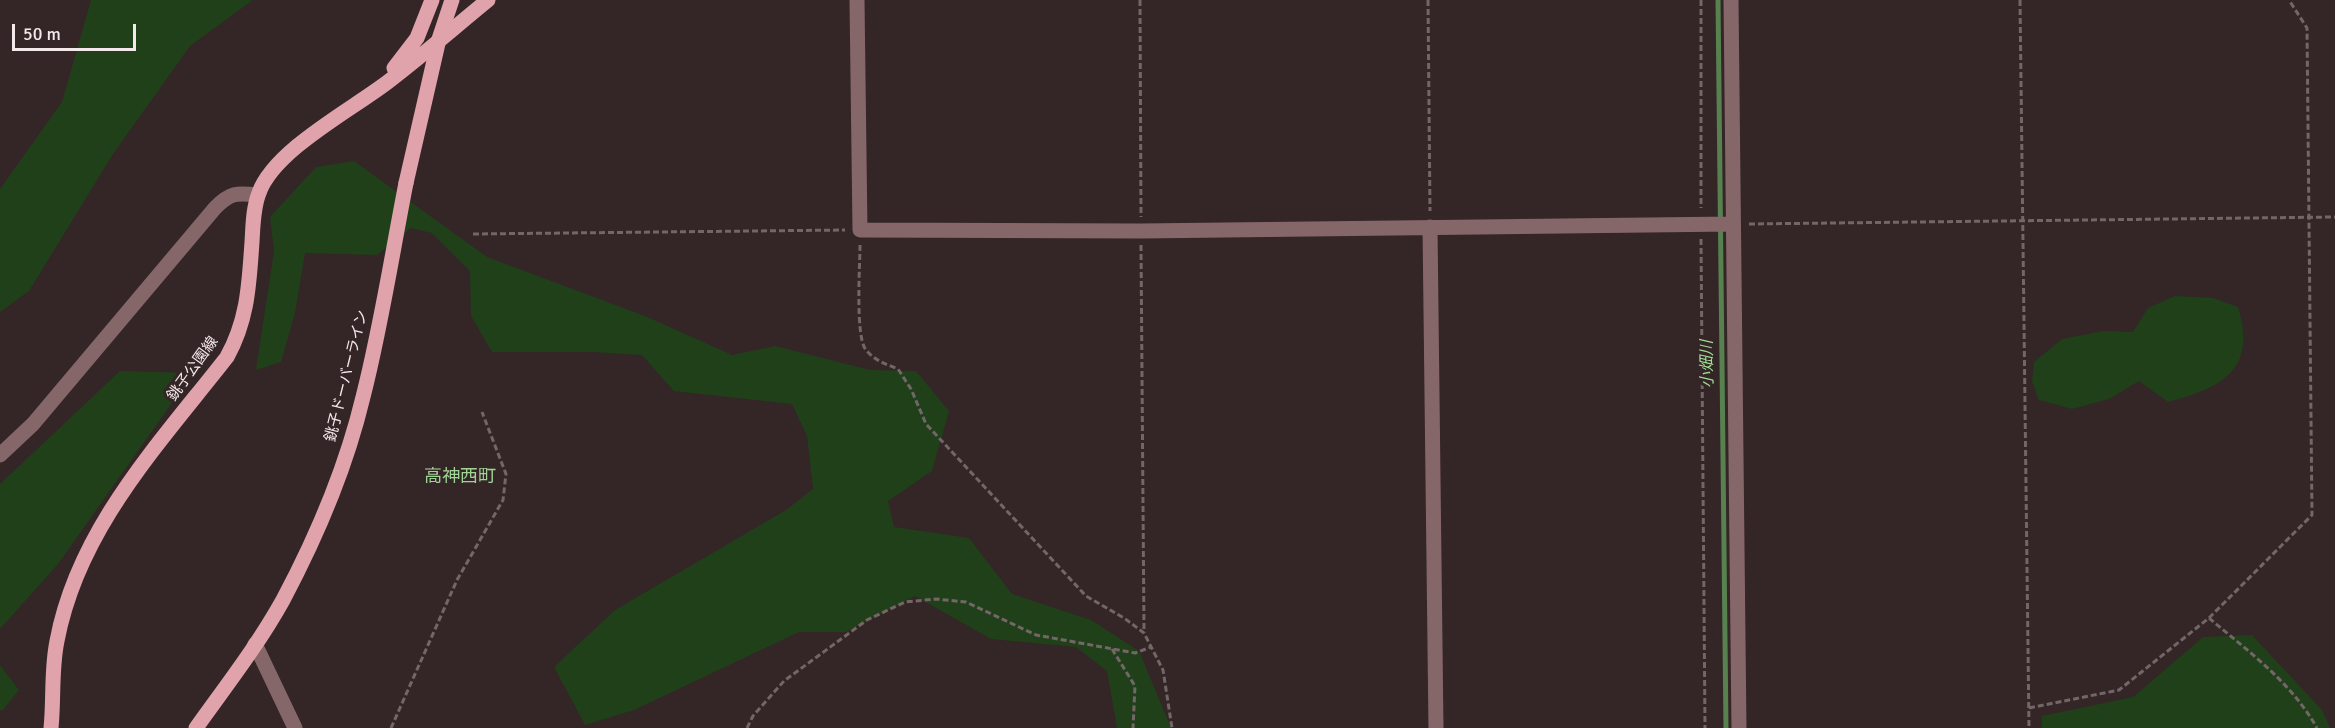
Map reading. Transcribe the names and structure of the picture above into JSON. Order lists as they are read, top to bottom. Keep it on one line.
{"streets":{"main road":["銚子公園線","銚子ドーバーライン"]},"districts":["高神西町"],"water":["小畑川"],"scale_bar":"50 m"}
